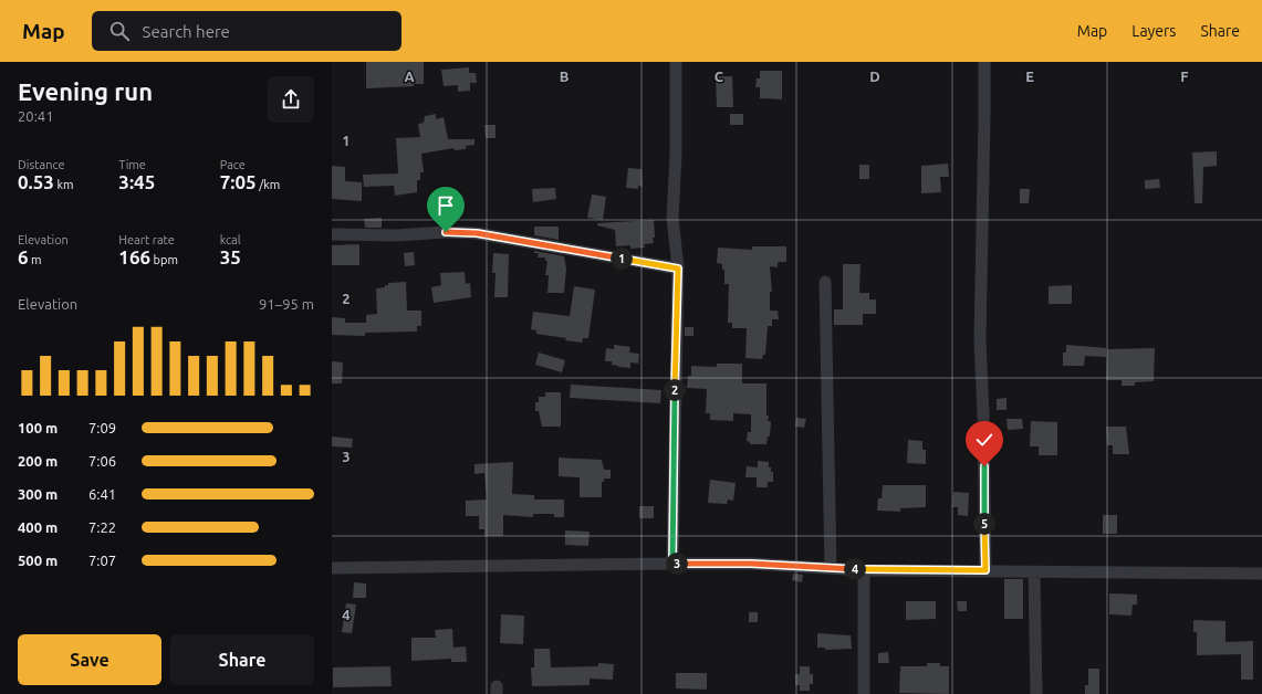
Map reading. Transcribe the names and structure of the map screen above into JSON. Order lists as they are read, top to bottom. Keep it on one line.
{"page":{"header":"Map","search":"Search here","nav":["Map","Layers","Share"],"heading":["Evening run","20:41"],"stats":[["Distance","0.53 km"],["Time","3:45"],["Pace","7:05 /km"],["Elevation","6 m"],["Heart rate","166 bpm"],["kcal","35"]],"pins":["1","2","5","3","4"],"chart":["Elevation","91–95 m"],"list":[{"name":"100 m","note":"7:09"},{"name":"200 m","note":"7:06"},{"name":"300 m","note":"6:41"},{"name":"400 m","note":"7:22"},{"name":"500 m","note":"7:07"}],"buttons":["Save","Share"]},"grid":{"columns":["A","B","C","D","E","F"],"rows":["1","2","3","4"]}}
